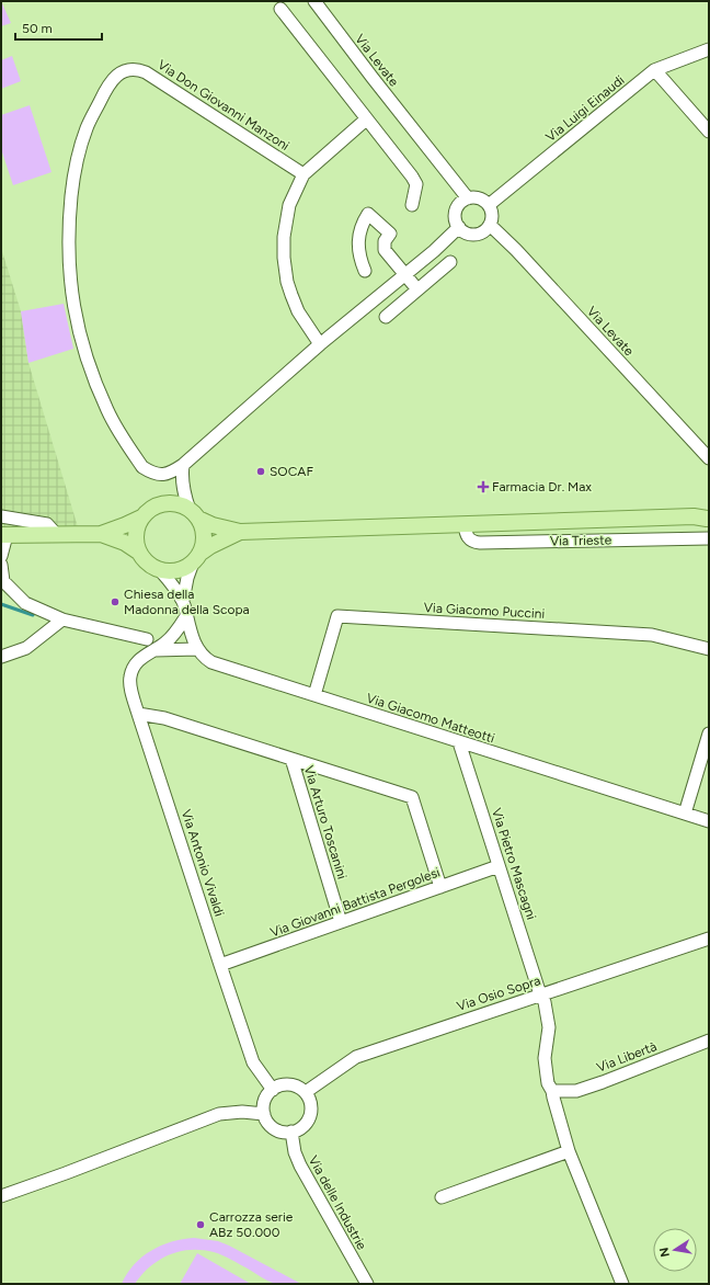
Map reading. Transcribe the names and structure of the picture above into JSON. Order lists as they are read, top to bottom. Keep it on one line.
{"streets":{"main road":["Via Trieste"],"street":["Via Levate","Via Don Giovanni Manzoni","Via Luigi Einaudi","Via Giacomo Puccini","Via Giacomo Matteotti","Via Arturo Toscanini","Via Antonio Vivaldi","Via Pietro Mascagni","Via Giovanni Battista Pergolesi","Via Osio Sopra","Via Libertà","Via delle Industrie"]},"crossings":[["Via Levate","Via Don Giovanni Manzoni"],["Via Levate","Via Luigi Einaudi"],["Via Don Giovanni Manzoni","Via Luigi Einaudi"],["Via Giacomo Puccini","Via Giacomo Matteotti"],["Via Giacomo Matteotti","Via Antonio Vivaldi"],["Via Giacomo Matteotti","Via Pietro Mascagni"],["Via Arturo Toscanini","Via Antonio Vivaldi"],["Via Arturo Toscanini","Via Giovanni Battista Pergolesi"],["Via Antonio Vivaldi","Via Giovanni Battista Pergolesi"],["Via Antonio Vivaldi","Via Osio Sopra"],["Via Antonio Vivaldi","Via delle Industrie"],["Via Pietro Mascagni","Via Giovanni Battista Pergolesi"],["Via Pietro Mascagni","Via Osio Sopra"],["Via Pietro Mascagni","Via Libertà"],["Via Osio Sopra","Via delle Industrie"]],"places":{"other":["SOCAF","Chiesa della Madonna della Scopa","Carrozza serie ABz 50.000"],"health":["Farmacia Dr. Max"]},"scale_bar":"50 m","north":"left"}
